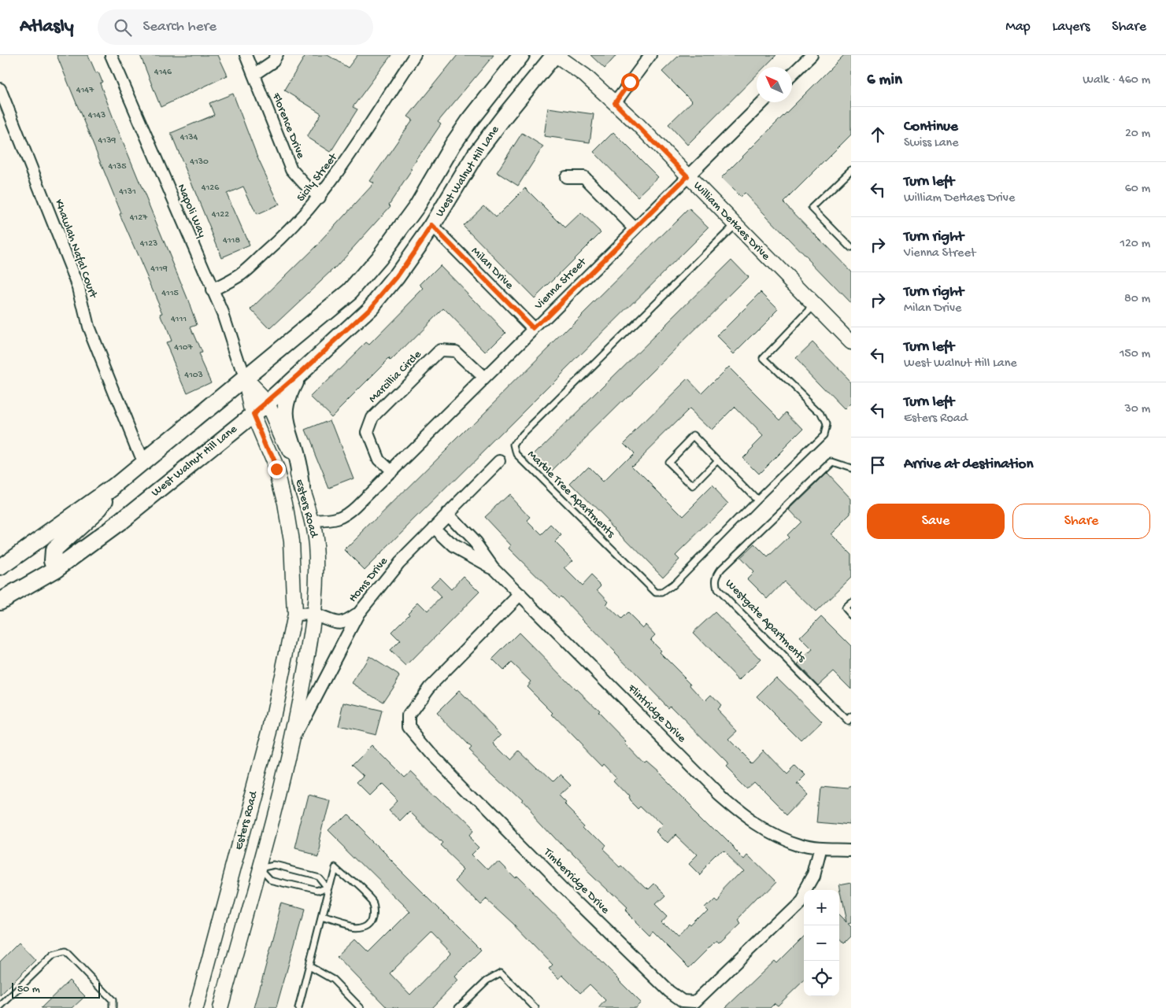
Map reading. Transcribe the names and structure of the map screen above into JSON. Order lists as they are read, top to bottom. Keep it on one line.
{"streets":{"main road":["West Walnut Hill Lane"],"street":["Florence Drive","Sicily Street","Napoli Way","William DeHaes Drive","Khawlah Nafal Court","Milan Drive","Vienna Street","Marcillia Circle","Esters Road","Homs Drive","Flintridge Drive","Timberridge Drive"],"lane":["Marble Tree Apartments","Westgate Apartments"]},"crossings":[["Florence Drive","Sicily Street"],["West Walnut Hill Lane","Napoli Way"],["West Walnut Hill Lane","William DeHaes Drive"],["West Walnut Hill Lane","Khawlah Nafal Court"],["West Walnut Hill Lane","Milan Drive"],["West Walnut Hill Lane","Esters Road"],["Sicily Street","Napoli Way"],["Napoli Way","Esters Road"],["William DeHaes Drive","Vienna Street"],["William DeHaes Drive","Marble Tree Apartments"],["Milan Drive","Vienna Street"],["Vienna Street","Marcillia Circle"],["Vienna Street","Esters Road"],["Esters Road","Homs Drive"],["Homs Drive","Flintridge Drive"],["Flintridge Drive","Timberridge Drive"]],"house_numbers":["4146","4147","4143","4134","4139","4130","4135","4126","4131","4122","4127","4118","4123","4119","4115","4111","4107","4103"],"scale_bar":"50 m","north":"top left","page":{"header":"Atlasly","search":"Search here","nav":["Map","Layers","Share"],"heading":["6 min","Walk · 460 m"],"list":[["Continue","Swiss Lane","20 m"],["Turn left","William DeHaes Drive","60 m"],["Turn right","Vienna Street","120 m"],["Turn right","Milan Drive","80 m"],["Turn left","West Walnut Hill Lane","150 m"],["Turn left","Esters Road","30 m"],"Arrive at destination"],"buttons":["Save","Share"],"map_buttons":["+","−"],"scale":"50 m"}}
